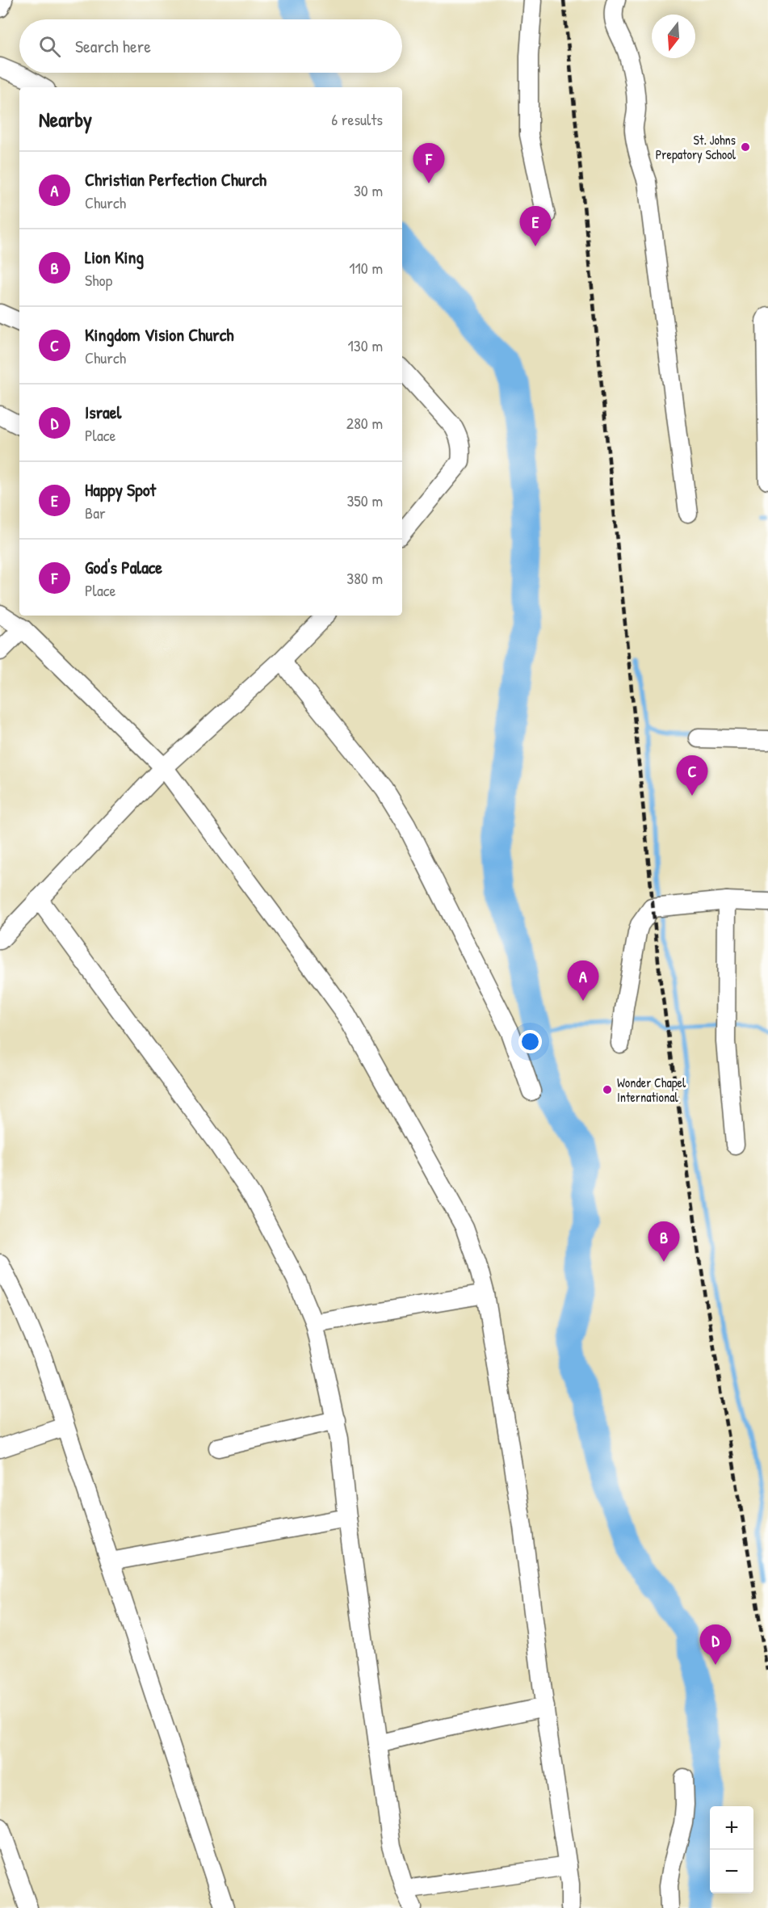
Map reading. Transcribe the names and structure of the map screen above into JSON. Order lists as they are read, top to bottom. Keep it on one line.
{"places":["St. Johns Prepatory School","Wonder Chapel International"],"north":"bottom","page":{"search":"Search here","heading":["Nearby","6 results"],"pins":["F","E","C","A","B","D"],"list":[{"mark":"A","name":"Christian Perfection Church","note":"Church","value":"30 m"},{"mark":"B","name":"Lion King","note":"Shop","value":"110 m"},{"mark":"C","name":"Kingdom Vision Church","note":"Church","value":"130 m"},{"mark":"D","name":"Israel","note":"Place","value":"280 m"},{"mark":"E","name":"Happy Spot","note":"Bar","value":"350 m"},{"mark":"F","name":"God's Palace","note":"Place","value":"380 m"}],"map_buttons":["+","−"]}}
